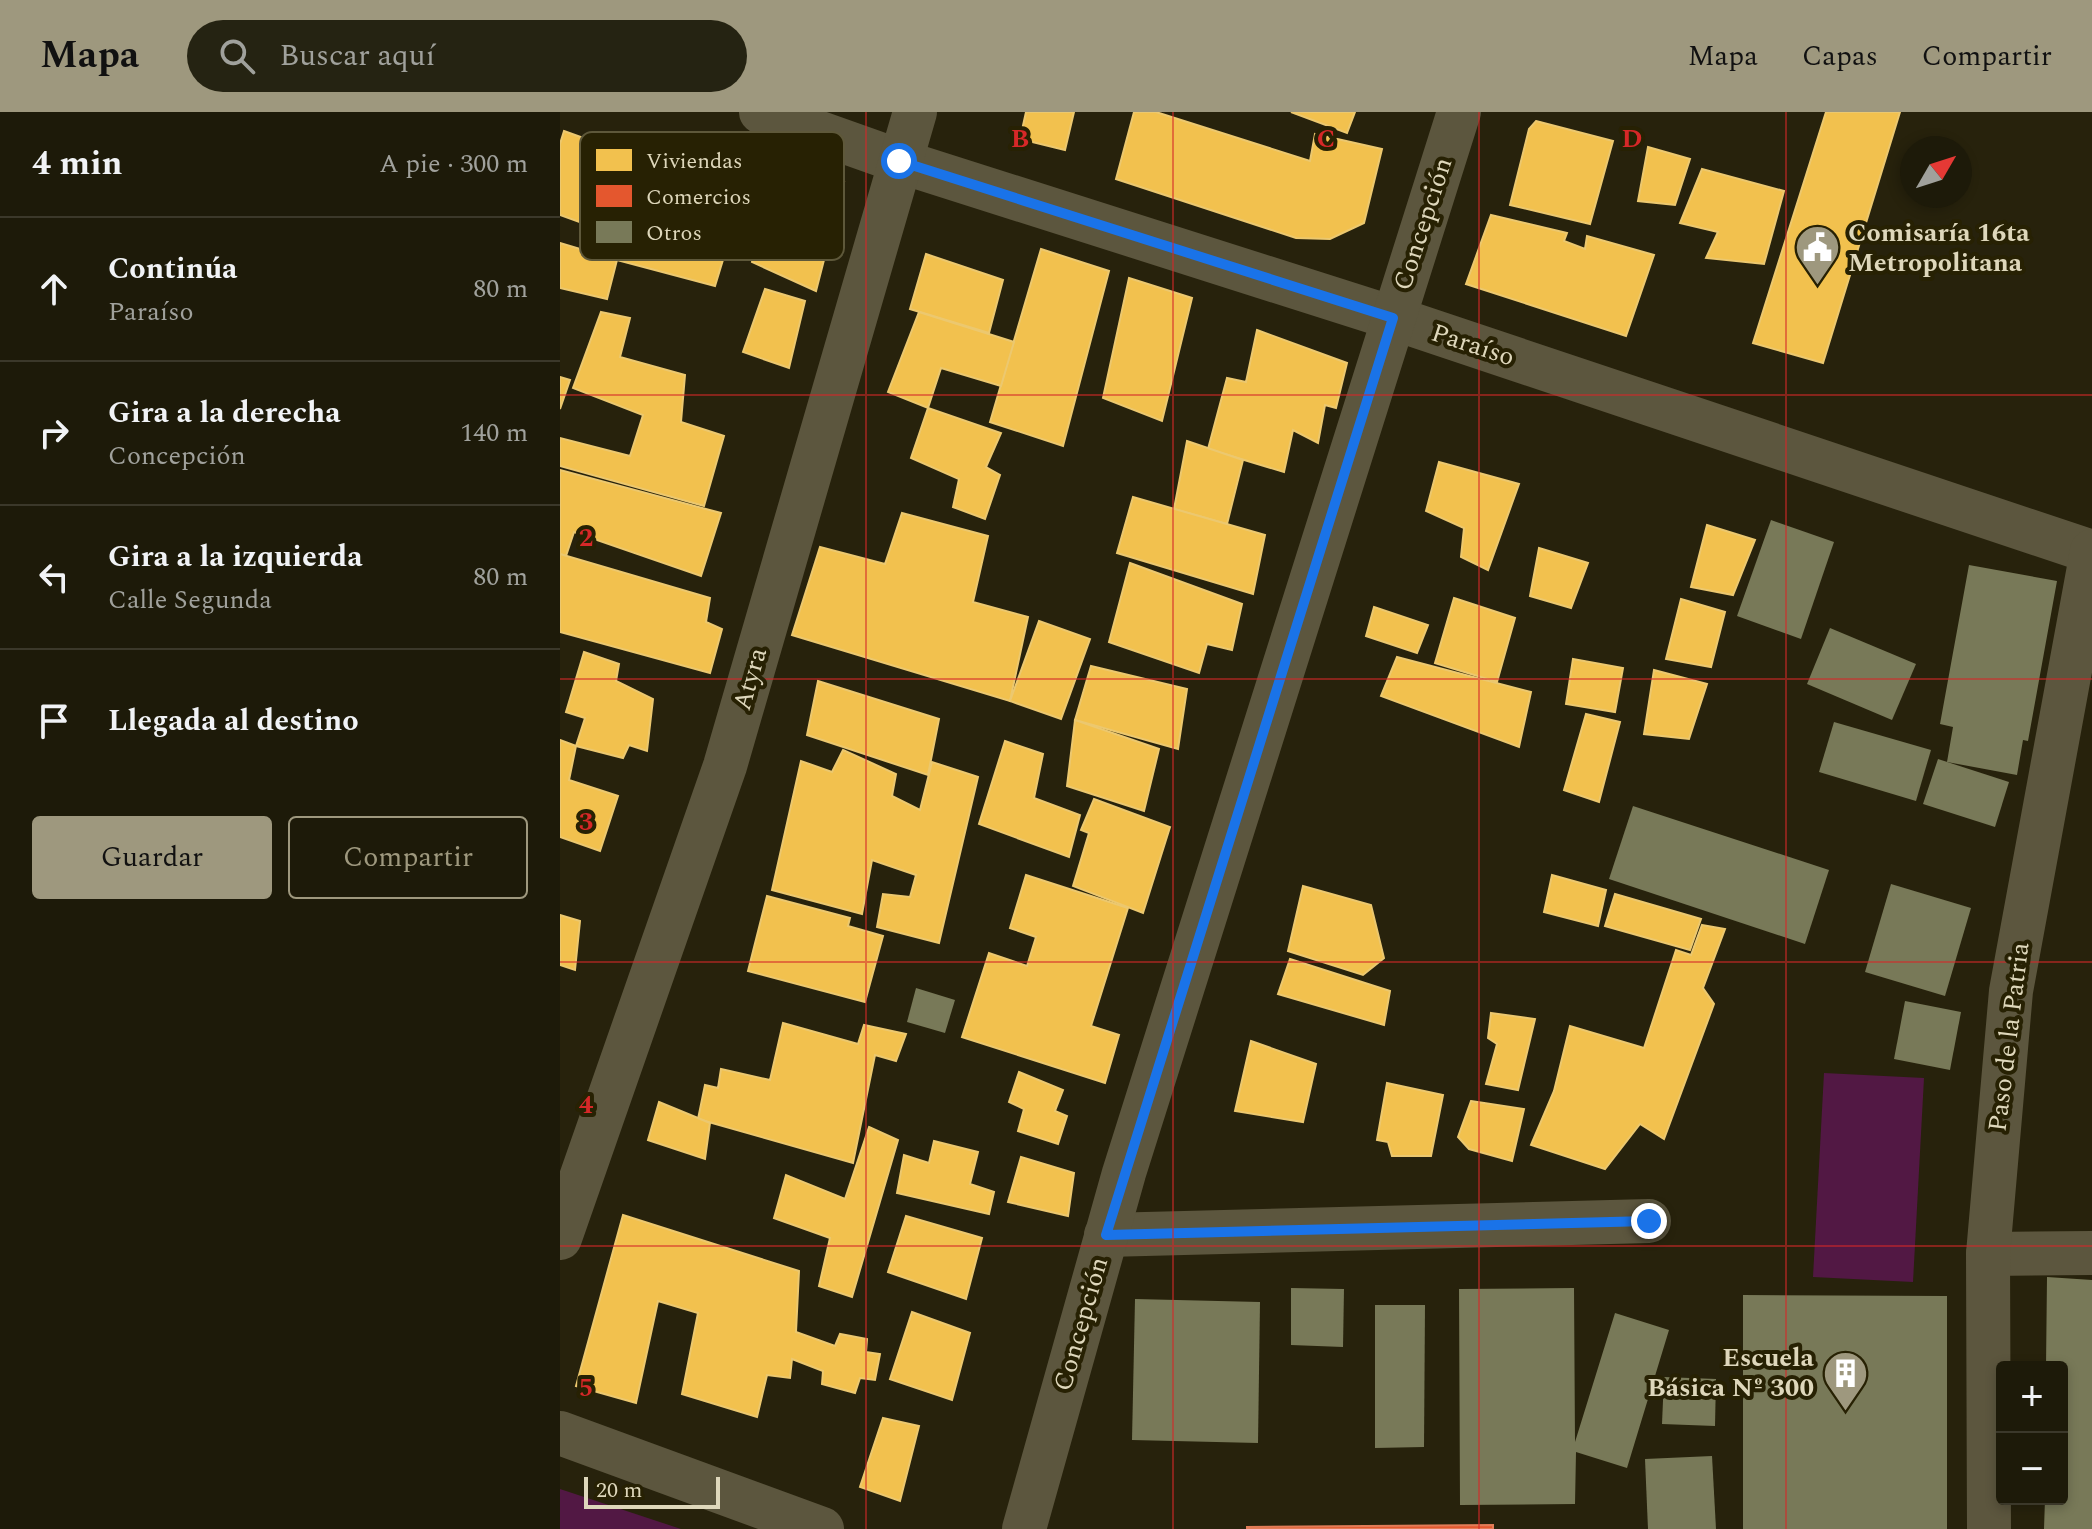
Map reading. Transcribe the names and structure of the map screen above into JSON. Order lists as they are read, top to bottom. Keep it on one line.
{"streets":{"street":["Concepción","Paraíso","Atyra","Paso de la Patria"]},"crossings":[["Concepción","Paraíso"],["Paraíso","Atyra"],["Paraíso","Paso de la Patria"]],"places":{"public building":["Comisaría 16ta Metropolitana"],"building":["Escuela Básica Nº 300"]},"legend":["Viviendas","Comercios","Otros"],"scale_bar":"20 m","north":"top right","page":{"header":"Mapa","search":"Buscar aquí","nav":["Mapa","Capas","Compartir"],"heading":["4 min","A pie · 300 m"],"list":[["Continúa","Paraíso","80 m"],["Gira a la derecha","Concepción","140 m"],["Gira a la izquierda","Calle Segunda","80 m"],"Llegada al destino"],"buttons":["Guardar","Compartir"],"map_buttons":["+","−"],"scale":"20 m"},"grid":{"columns":["B","C","D"],"rows":["2","3","4","5"]}}
